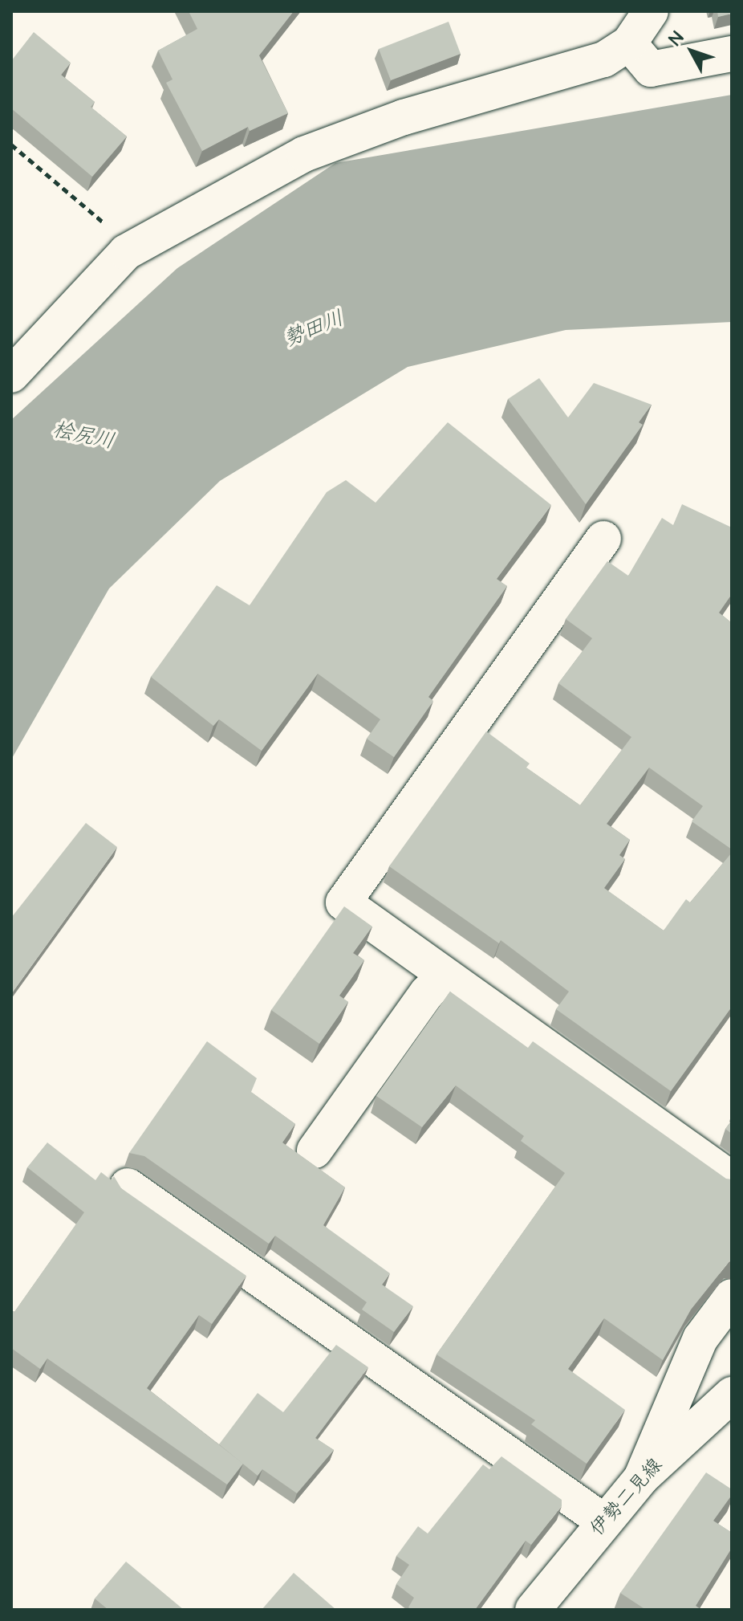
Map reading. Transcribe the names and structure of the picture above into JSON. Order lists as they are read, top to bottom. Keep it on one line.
{"streets":{"street":["伊勢二見線"]},"water":["勢田川","桧尻川"],"north":"top left"}
